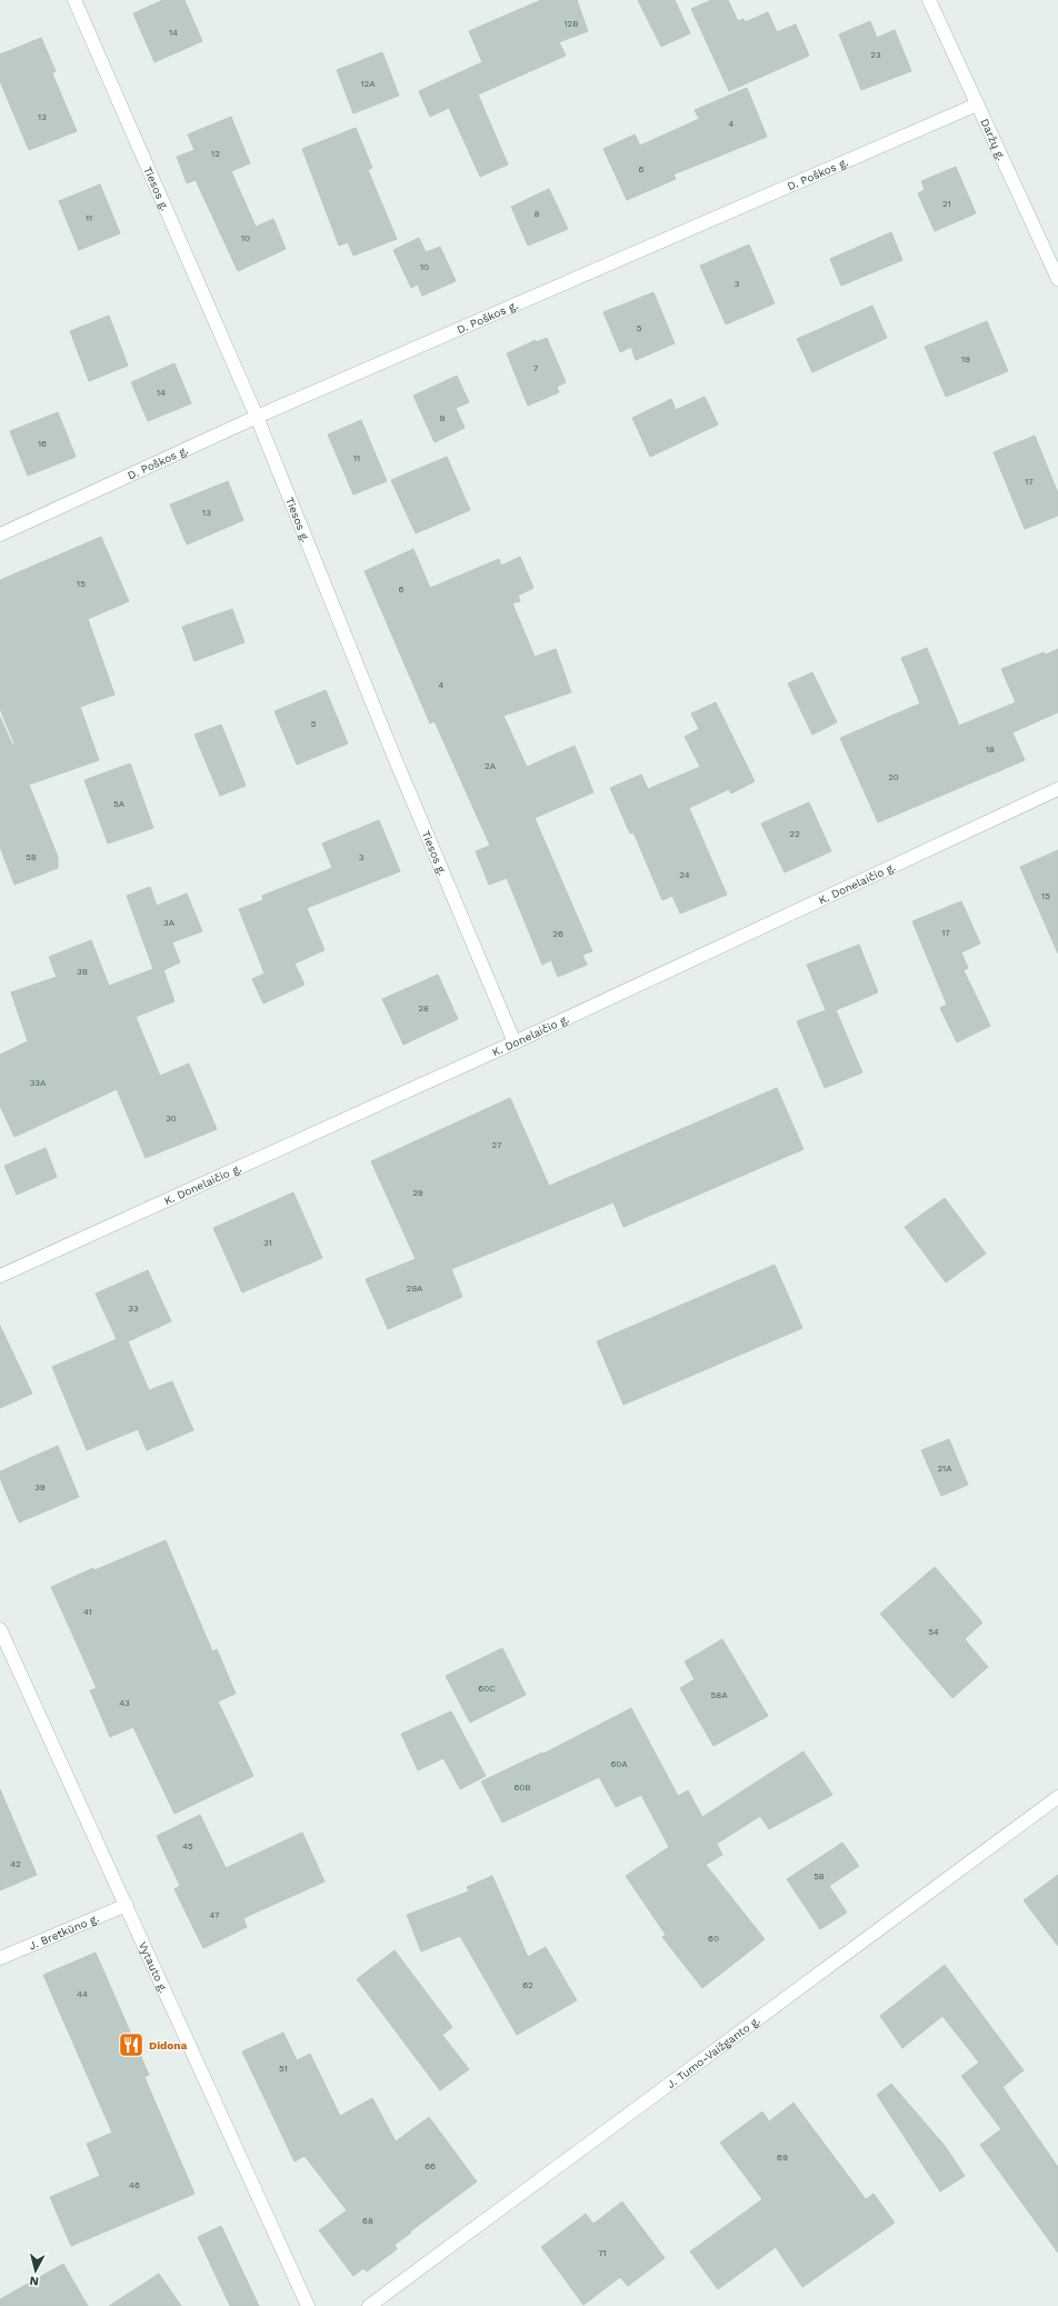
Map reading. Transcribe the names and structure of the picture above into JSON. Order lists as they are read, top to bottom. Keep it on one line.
{"streets":{"street":["Daržų g.","D. Poškos g.","Tiesos g.","K. Donelaičio g.","J. Bretkūno g.","Vytauto g.","J. Tumo-Vaižganto g."]},"crossings":[["Daržų g.","D. Poškos g."],["D. Poškos g.","Tiesos g."],["Tiesos g.","K. Donelaičio g."],["J. Bretkūno g.","Vytauto g."]],"places":{"restaurant":["Didona"]},"house_numbers":["12B","14","23","12A","13","4","12","6","21","8","11","10","10","3","5","19","7","14","9","16","11","17","13","15","6","4","5","18","2A","20","5A","22","5B","3","24","15","3A","17","26","3B","28","33A","30","27","29","31","29A","33","21A","39","41","54","60C","58A","43","60A","60B","45","42","58","47","60","62","44","51","69","66","46","68","71"],"north":"bottom"}
